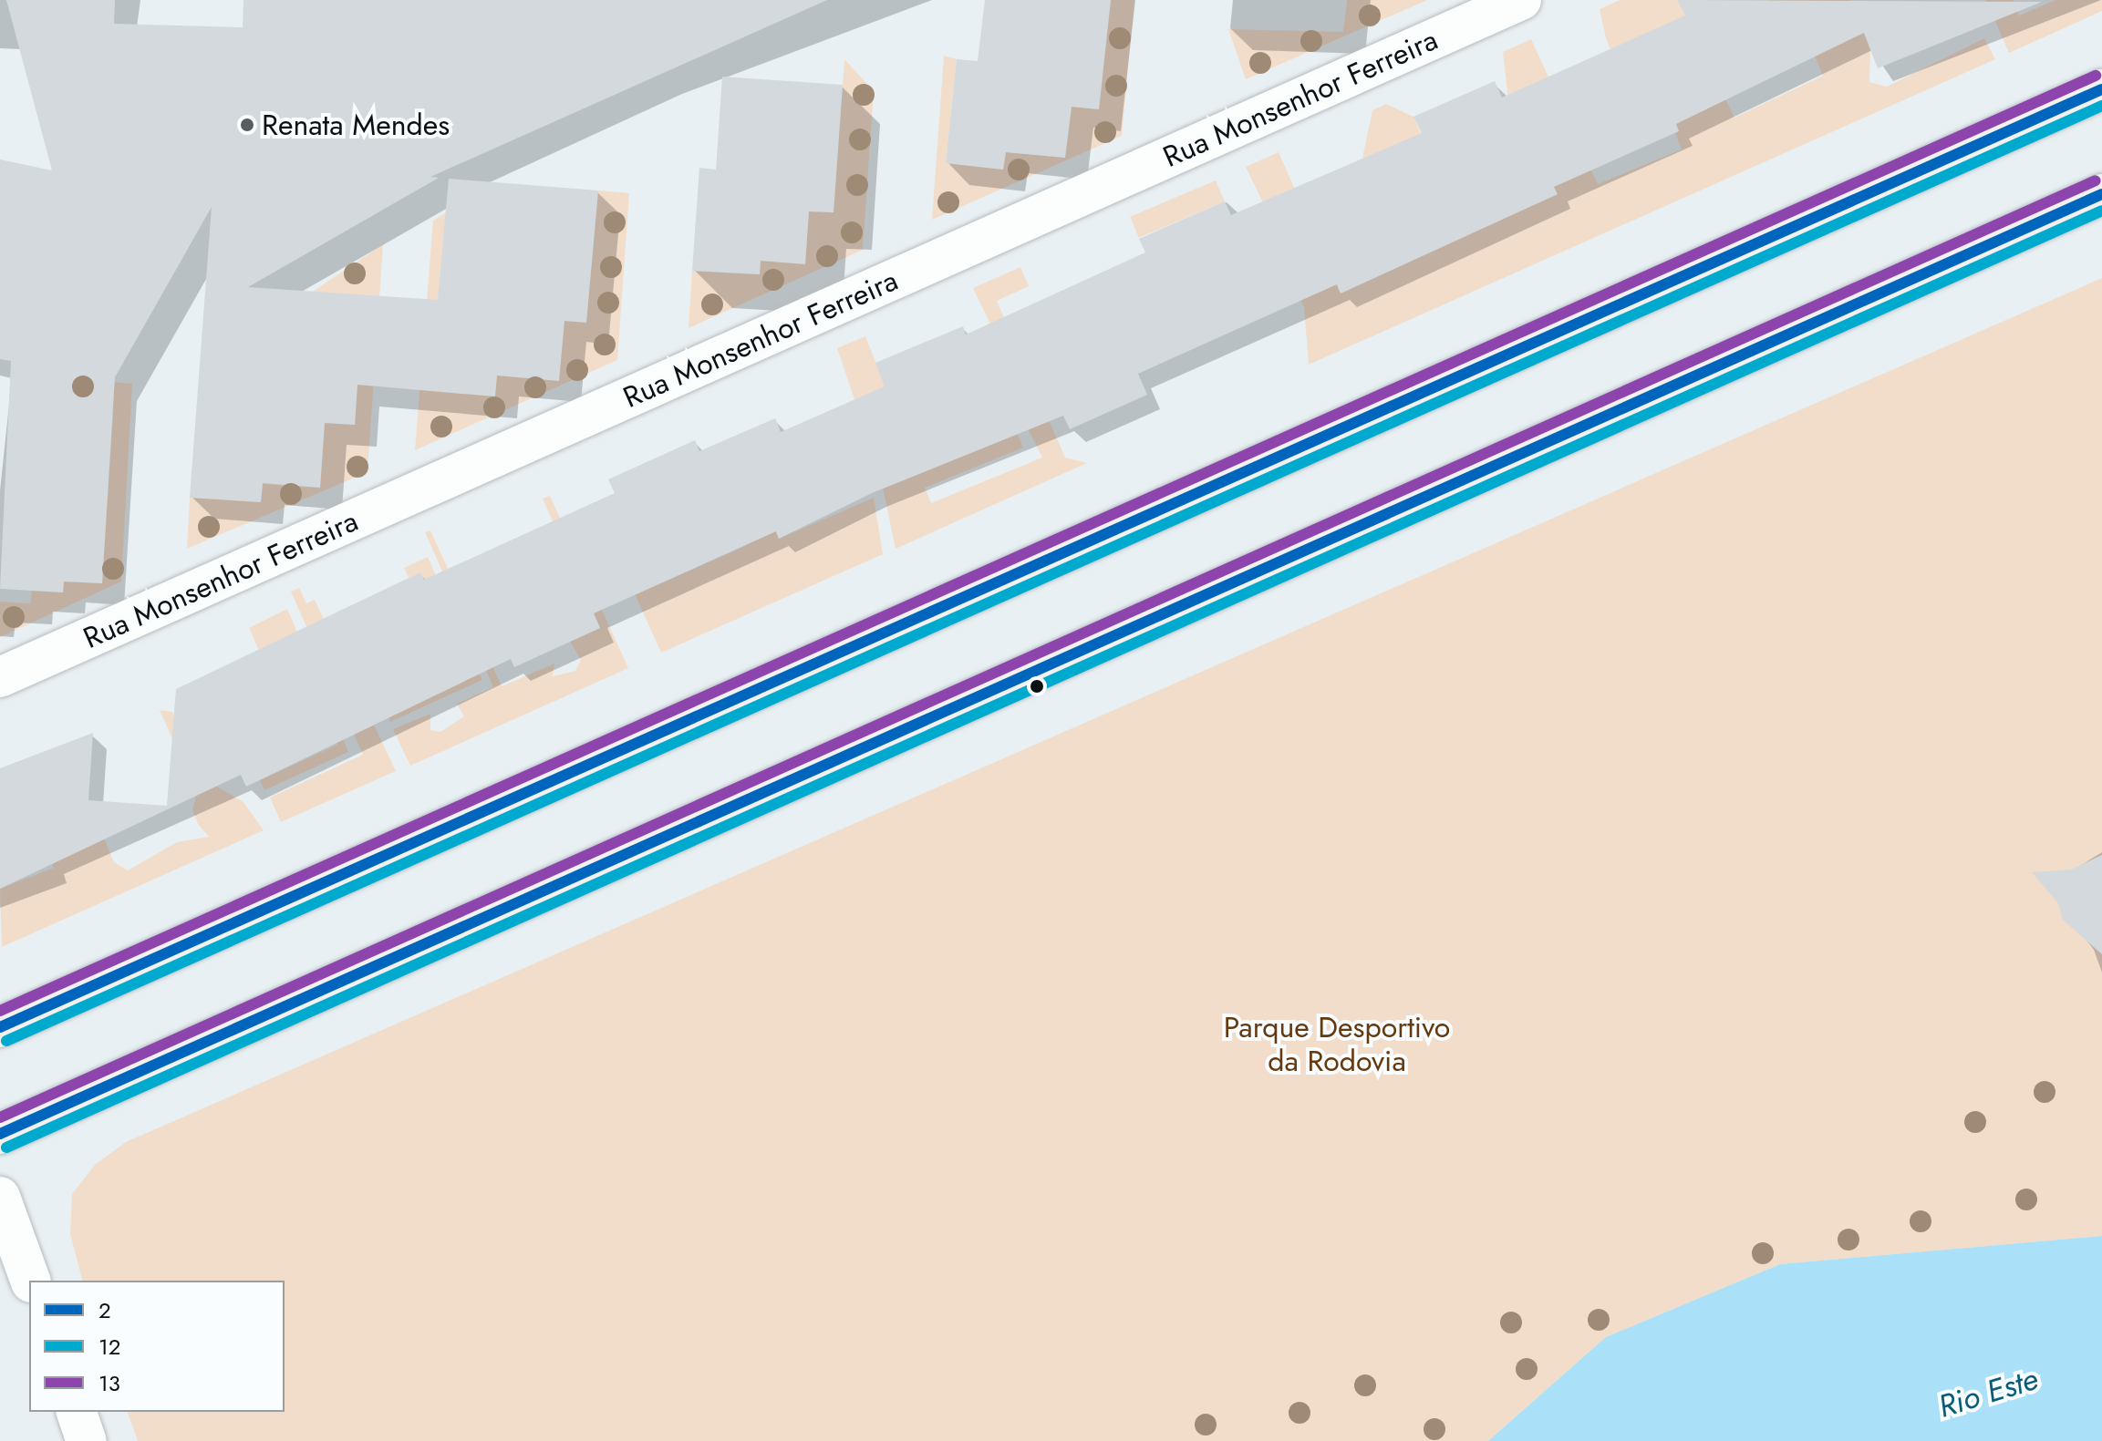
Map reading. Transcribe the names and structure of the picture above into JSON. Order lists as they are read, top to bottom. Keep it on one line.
{"streets":{"street":["Rua Monsenhor Ferreira"]},"water":["Rio Este"],"parks":["Parque Desportivo da Rodovia"],"places":["Renata Mendes"],"lines":["transit line 13","transit line 2","transit line 12"],"legend":["2","12","13"]}
